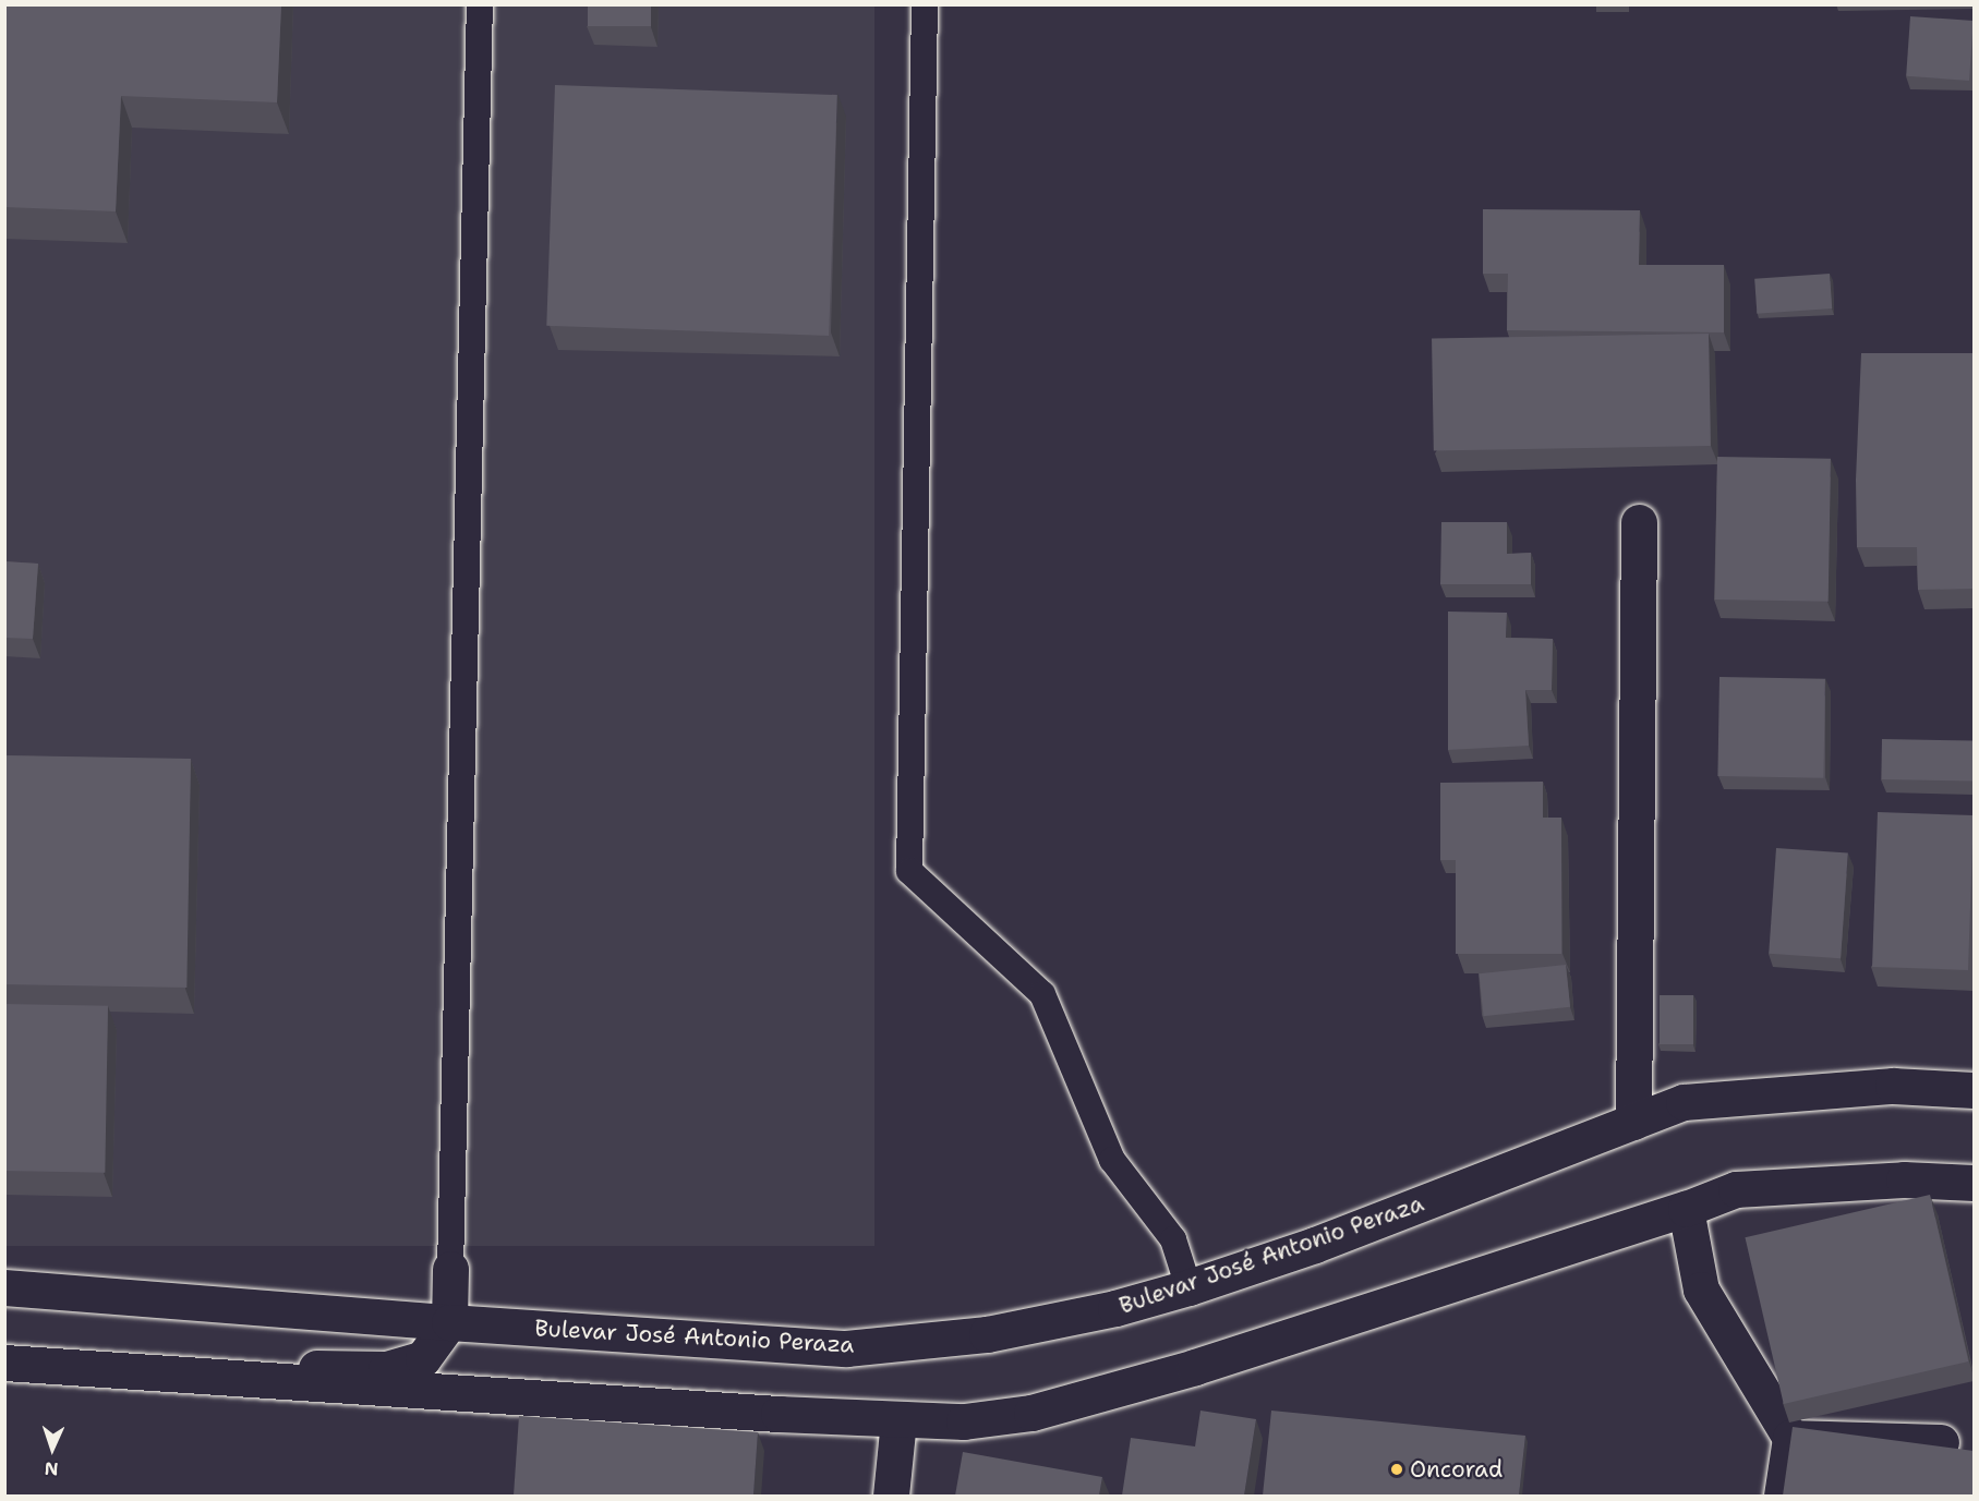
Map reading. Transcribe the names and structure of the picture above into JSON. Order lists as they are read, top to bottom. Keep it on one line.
{"streets":{"street":["Bulevar José Antonio Peraza"]},"places":["Oncorad"],"north":"bottom"}
